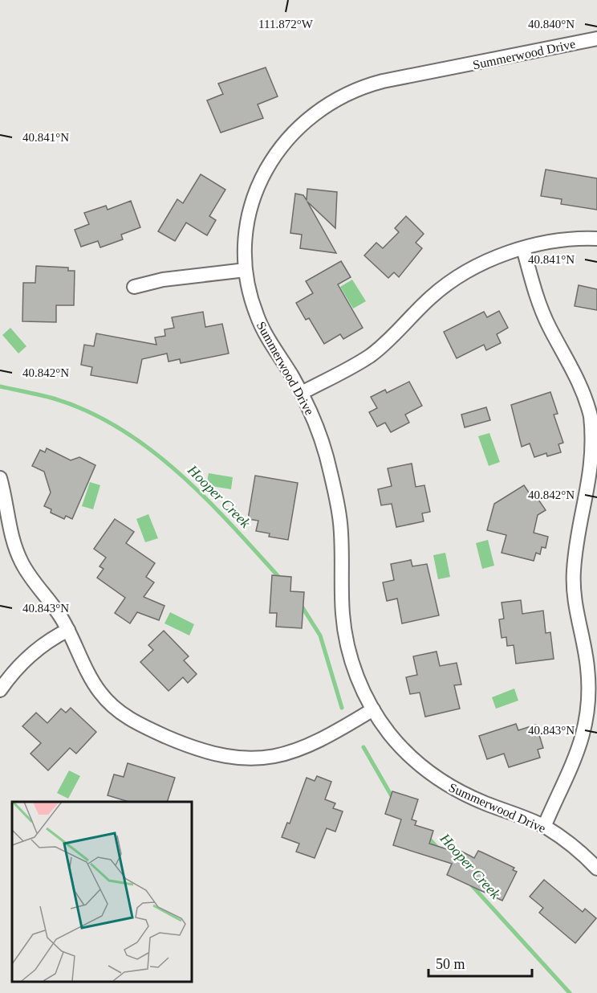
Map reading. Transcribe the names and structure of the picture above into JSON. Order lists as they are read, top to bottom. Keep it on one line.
{"streets":{"street":["Summerwood Drive"]},"water":["Hooper Creek"],"scale_bar":"50 m","coordinates":["111.872°W","40.840°N","40.841°N","40.842°N","40.843°N"]}
